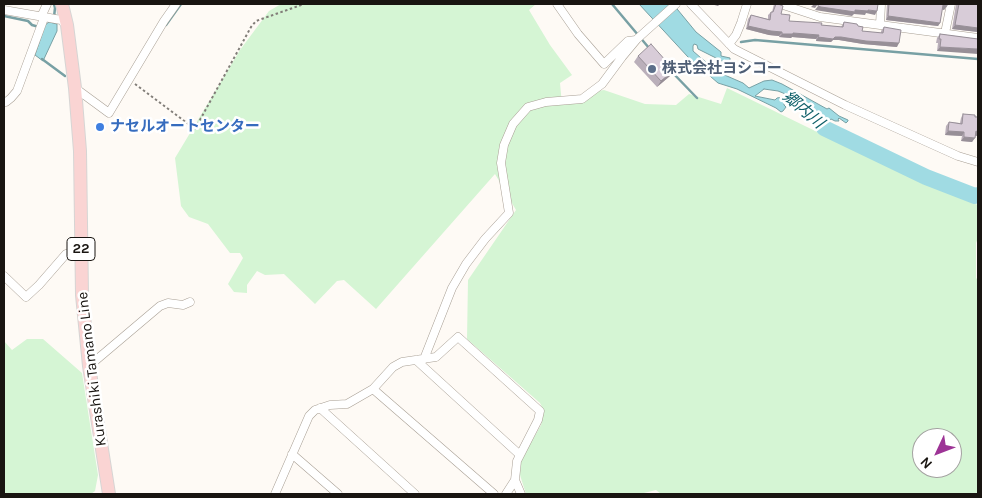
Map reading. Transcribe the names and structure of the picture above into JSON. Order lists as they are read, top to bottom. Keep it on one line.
{"streets":{"main road":["22","Kurashiki Tamano Line"]},"water":["郷内川"],"places":["株式会社ヨシコー","ナセルオートセンター"],"north":"bottom left"}
